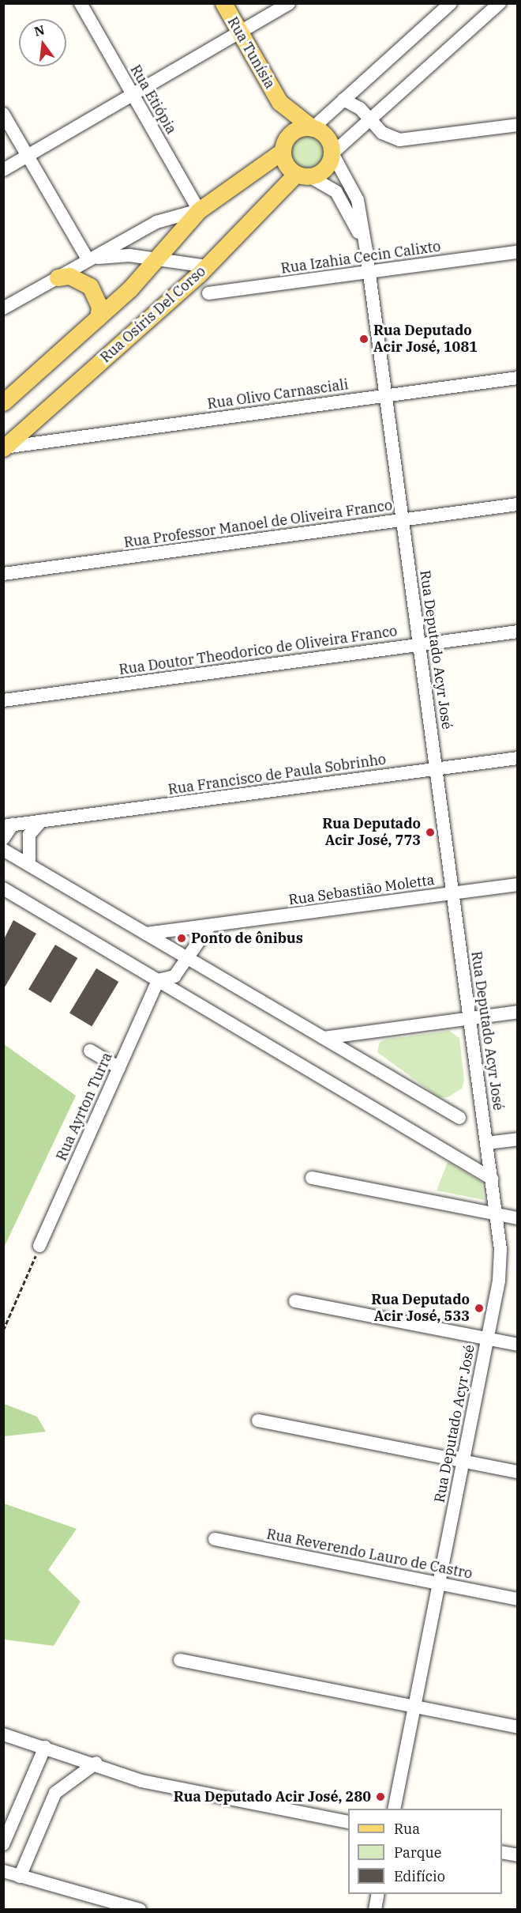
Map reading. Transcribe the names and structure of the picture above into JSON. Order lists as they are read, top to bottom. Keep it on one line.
{"streets":{"main road":["Rua Tunísia","Rua Osíris Del Corso"],"street":["Rua Etiópia","Rua Izahia Cecin Calixto","Rua Olivo Carnasciali","Rua Professor Manoel de Oliveira Franco","Rua Deputado Acyr José","Rua Doutor Theodorico de Oliveira Franco","Rua Francisco de Paula Sobrinho","Rua Sebastião Moletta","Rua Ayrton Turra","Rua Reverendo Lauro de Castro"]},"crossings":[["Rua Tunísia","Rua Osíris Del Corso"],["Rua Tunísia","Rua Deputado Acyr José"],["Rua Izahia Cecin Calixto","Rua Deputado Acyr José"],["Rua Osíris Del Corso","Rua Olivo Carnasciali"],["Rua Osíris Del Corso","Rua Deputado Acyr José"],["Rua Olivo Carnasciali","Rua Deputado Acyr José"],["Rua Professor Manoel de Oliveira Franco","Rua Deputado Acyr José"],["Rua Deputado Acyr José","Rua Doutor Theodorico de Oliveira Franco"],["Rua Deputado Acyr José","Rua Francisco de Paula Sobrinho"],["Rua Deputado Acyr José","Rua Sebastião Moletta"],["Rua Deputado Acyr José","Rua Reverendo Lauro de Castro"]],"places":["Rua Deputado Acir José, 1081","Rua Deputado Acir José, 773","Ponto de ônibus","Rua Deputado Acir José, 533","Rua Deputado Acir José, 280"],"legend":["Rua","Parque","Edifício"],"north":"top"}
